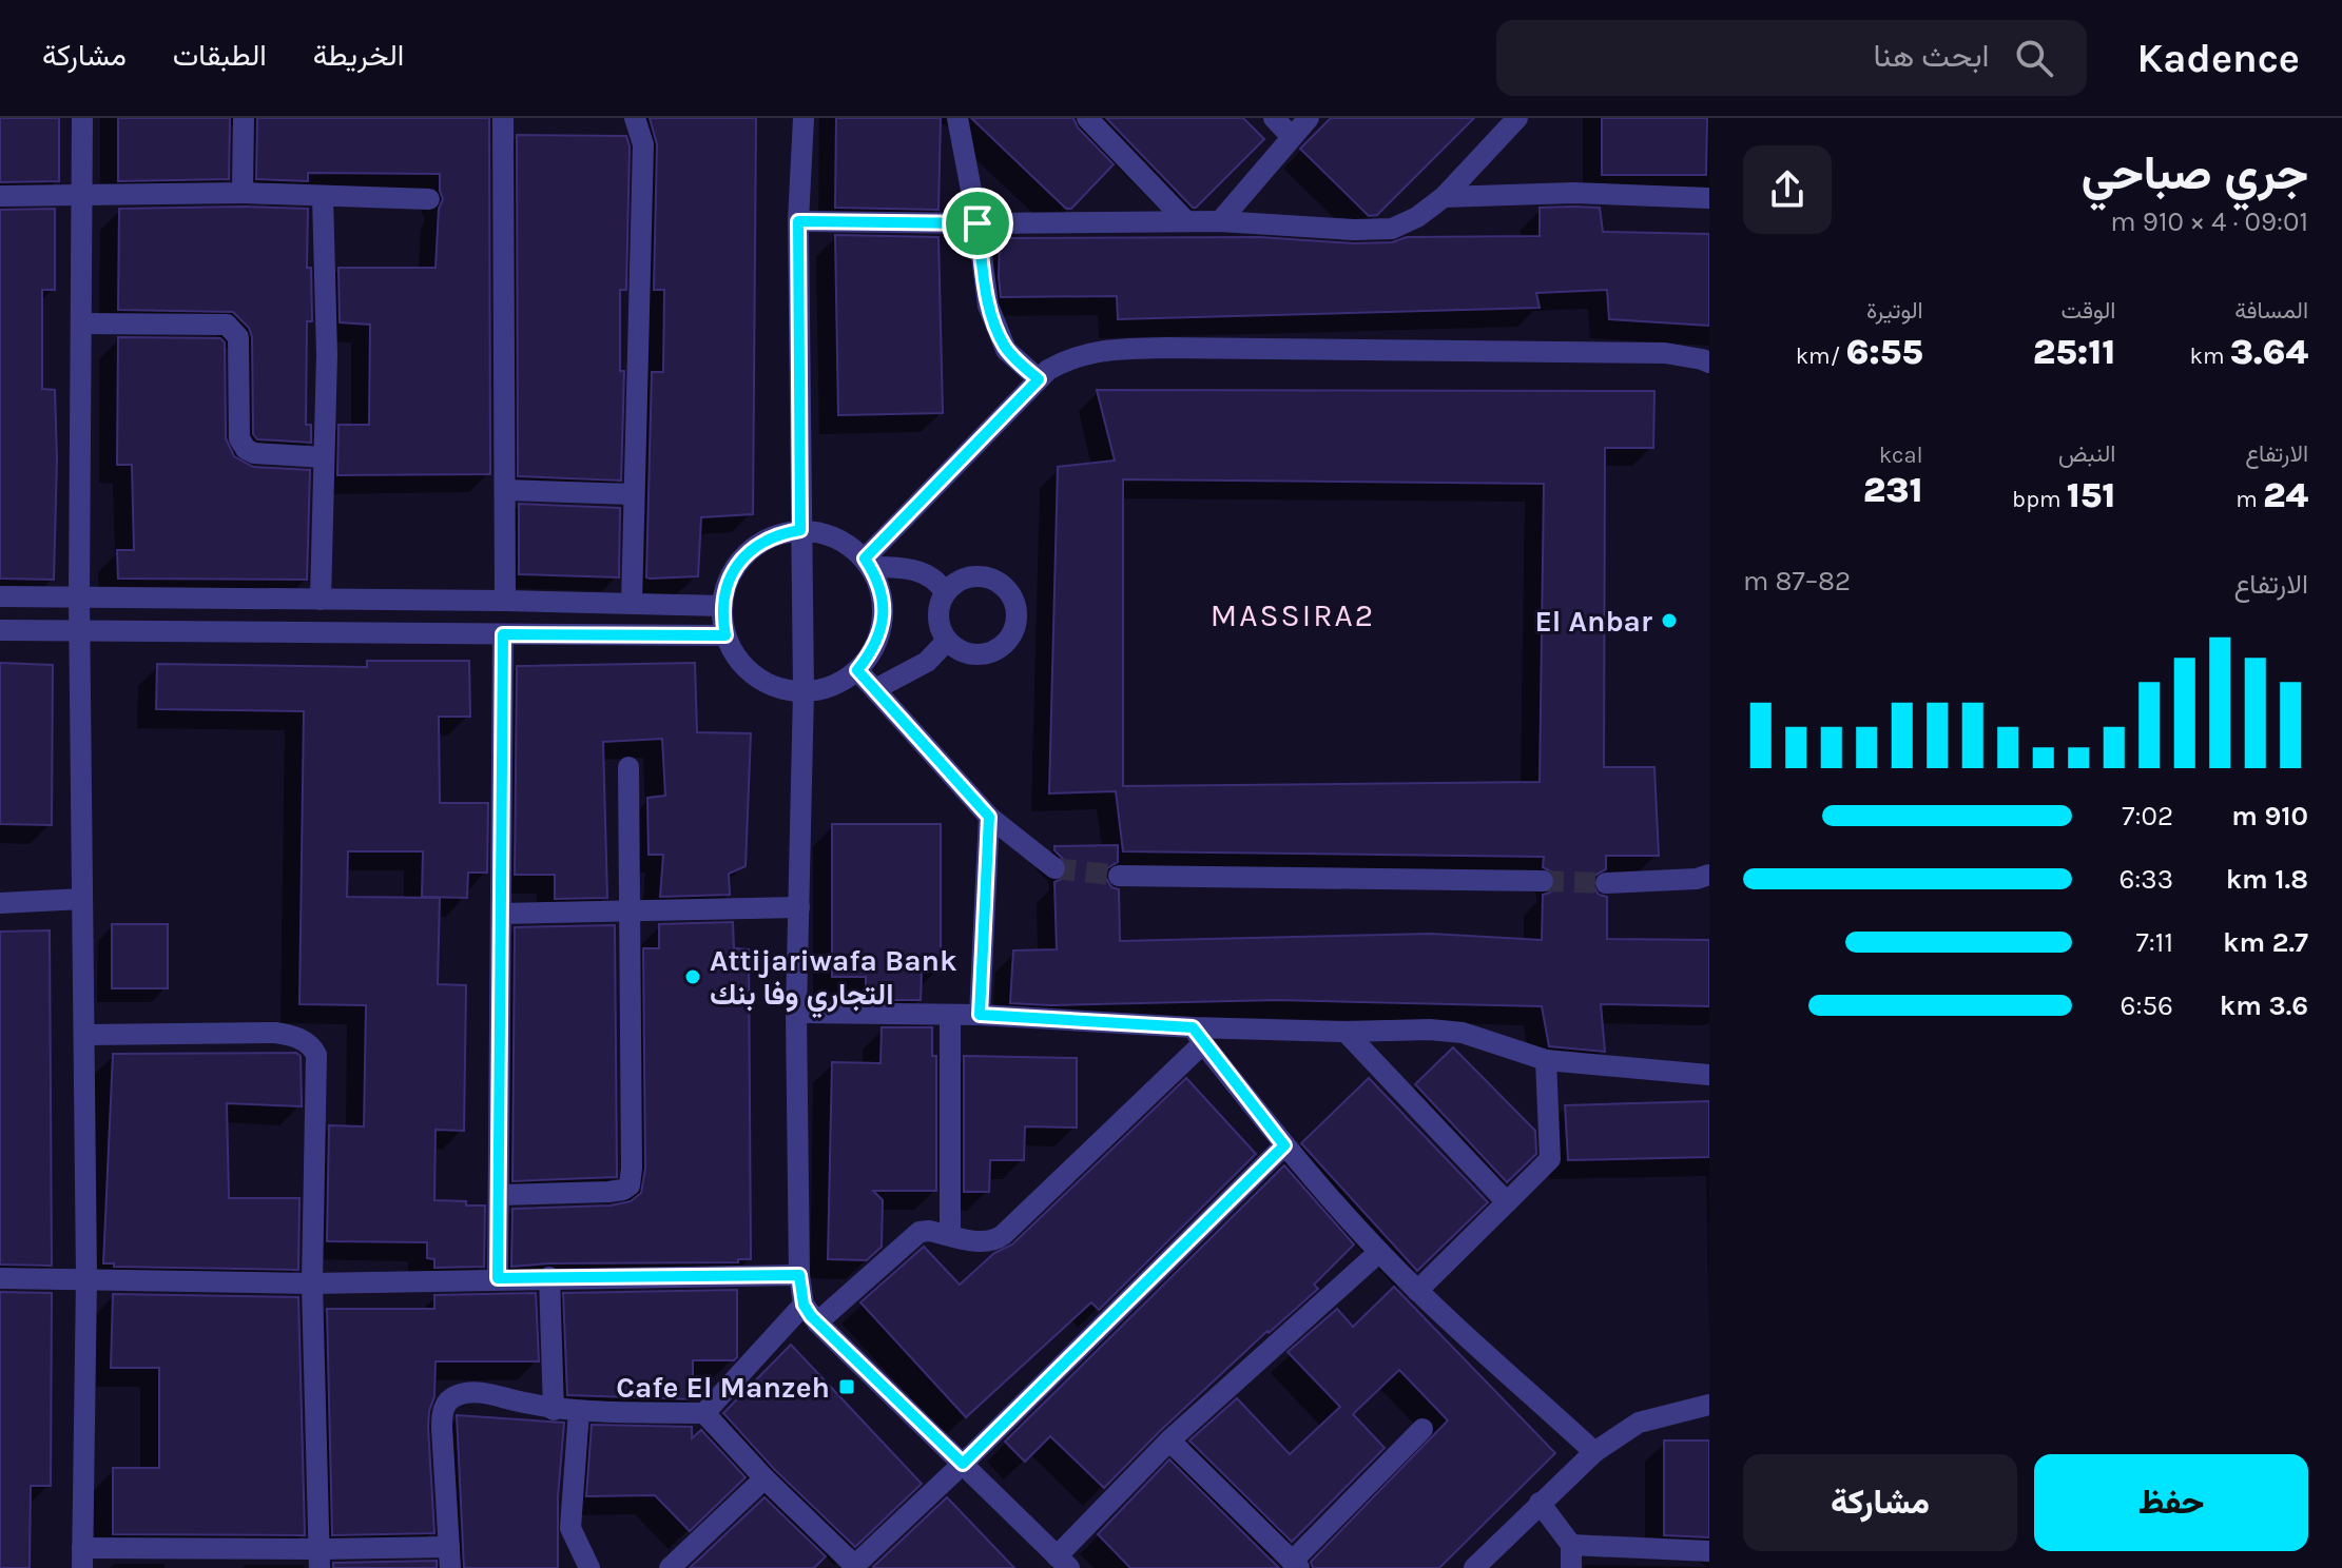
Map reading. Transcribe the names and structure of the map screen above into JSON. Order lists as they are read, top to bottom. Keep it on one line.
{"districts":["MASSIRA2"],"places":{"other":["El Anbar","Attijariwafa Bank التجاري وفا بنك"],"transit":["Cafe El Manzeh"]},"page":{"header":"Kadence","search":"ابحث هنا","nav":["الخريطة","الطبقات","مشاركة"],"heading":["جري صباحي","09:01 · 4 × 910 m"],"stats":[["المسافة","3.64 km"],["الوقت","25:11"],["الوتيرة","6:55 /km"],["الارتفاع","24 m"],["النبض","151 bpm"],["kcal","231"]],"chart":["الارتفاع","82–87 m"],"list":[{"name":"910 m","note":"7:02"},{"name":"1.8 km","note":"6:33"},{"name":"2.7 km","note":"7:11"},{"name":"3.6 km","note":"6:56"}],"buttons":["حفظ","مشاركة"]}}
